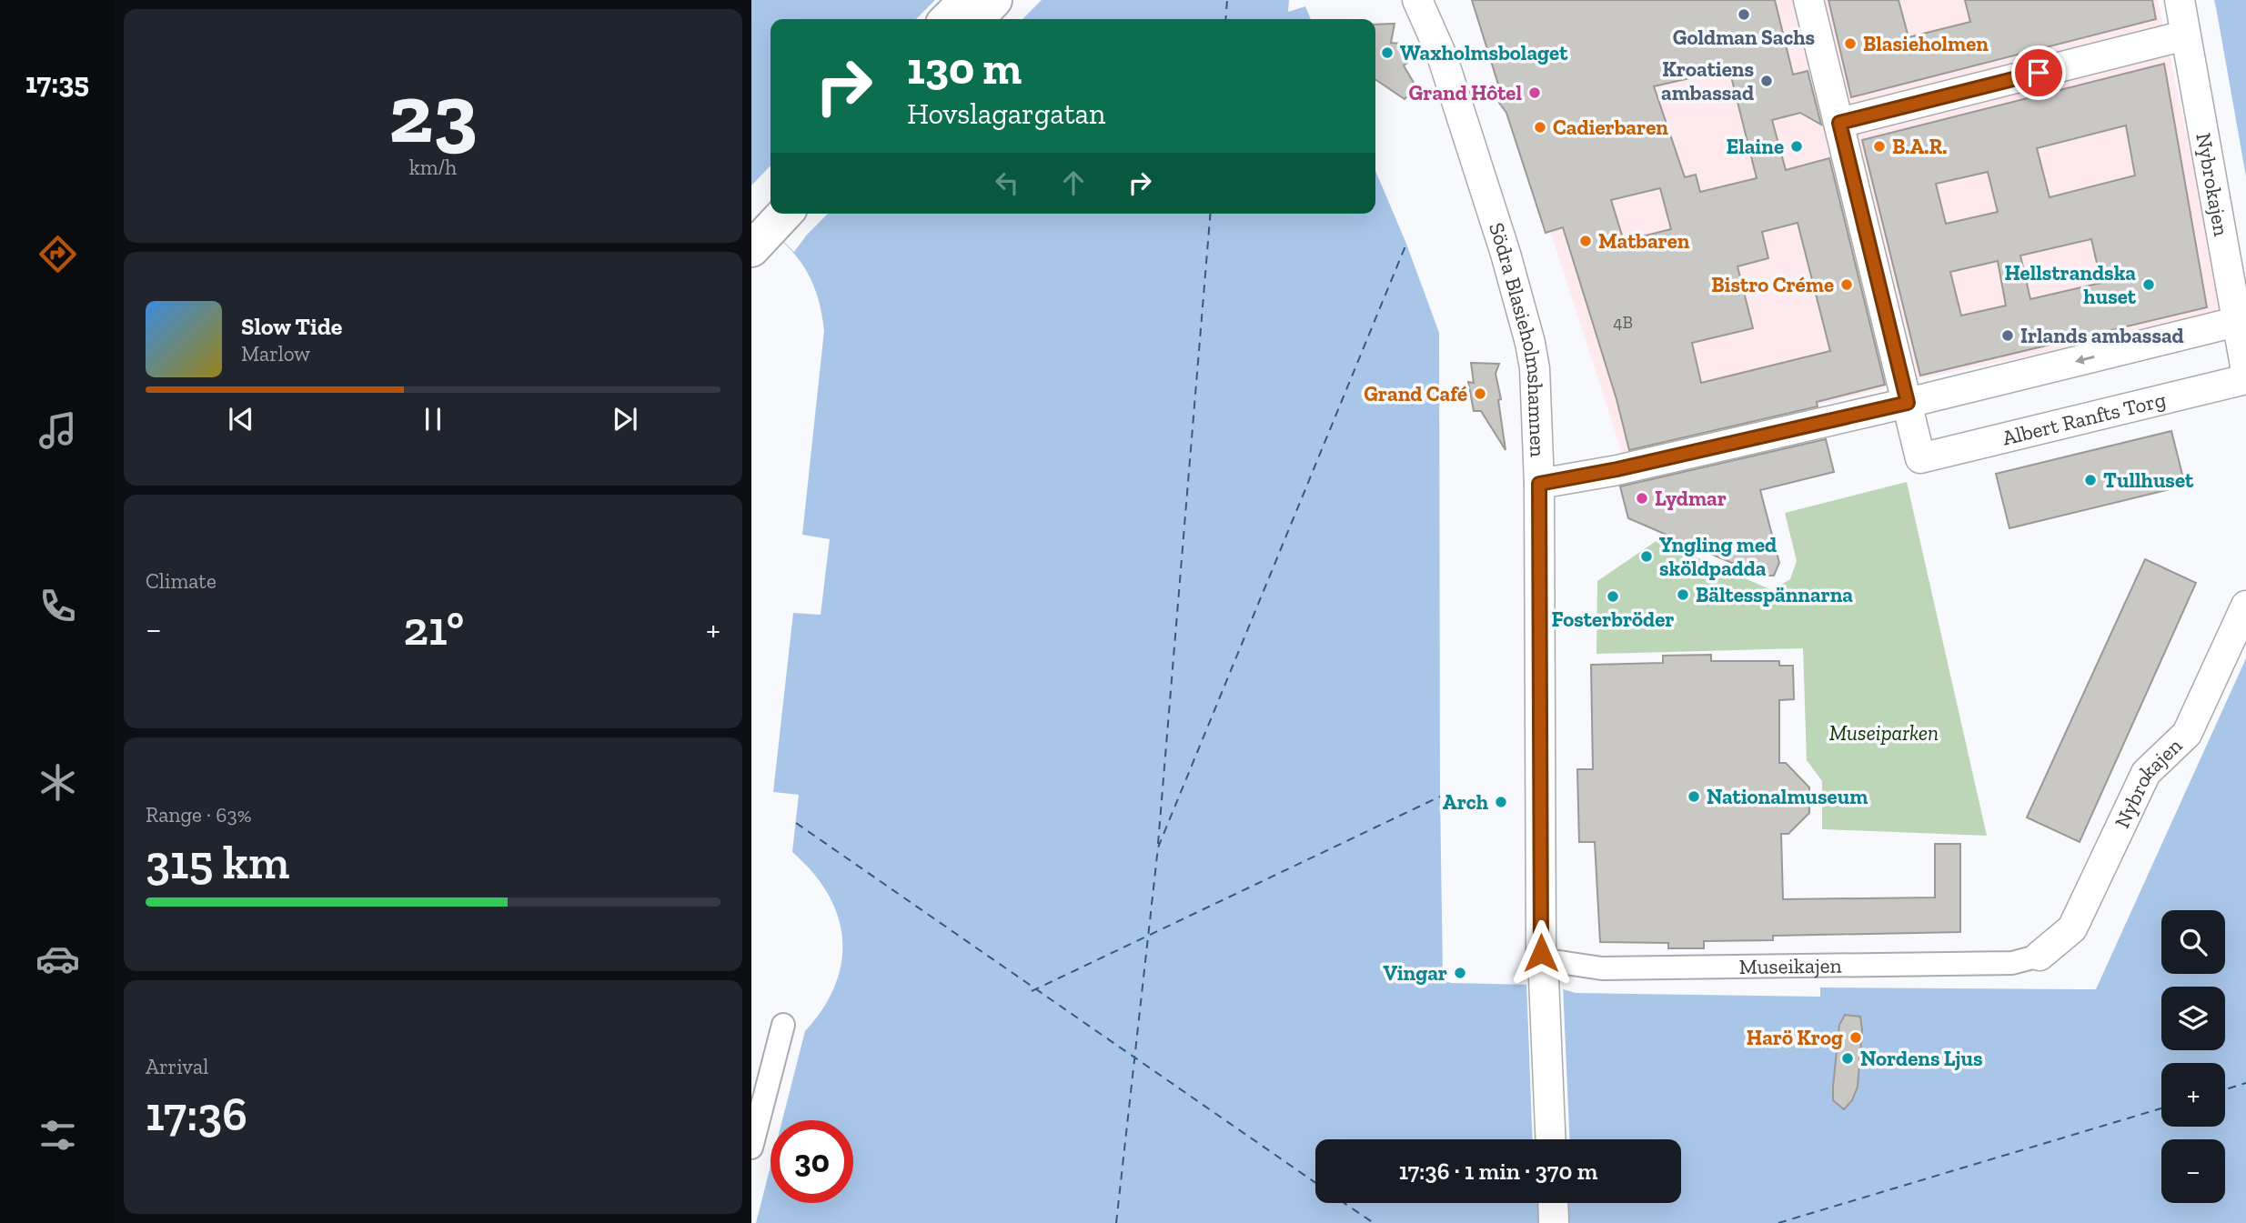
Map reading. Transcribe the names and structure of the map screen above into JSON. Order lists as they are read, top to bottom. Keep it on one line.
{"streets":{"street":["Nybrokajen","Södra Blasieholmshamnen","Albert Ranfts Torg","Museikajen"]},"crossings":[["Nybrokajen","Museikajen"],["Södra Blasieholmshamnen","Museikajen"]],"parks":["Museiparken"],"places":["Goldman Sachs","Blasieholmen","Waxholmsbolaget","Kroatiens ambassad","Grand Hôtel","Cadierbaren","Elaine","B.A.R.","Matbaren","Bistro Créme","Hellstrandska huset","Irlands ambassad","Grand Café","Tullhuset","Lydmar","Yngling med sköldpadda","Bältesspännarna","Fosterbröder","Nationalmuseum","Arch","Vingar","Harö Krog","Nordens Ljus"],"house_numbers":["4B"],"page":{"tabs":"17:35","tile":[["23","km/h"],"Climate",["Range · 63%","315 km"],["Arrival","17:36"]],"turn":["130 m","Hovslagargatan"],"song":["Slow Tide","Marlow"],"heat":["−","21°","+"],"map_buttons":["+","−"],"limit":"30","trip":"17:36 · 1 min · 370 m"}}
